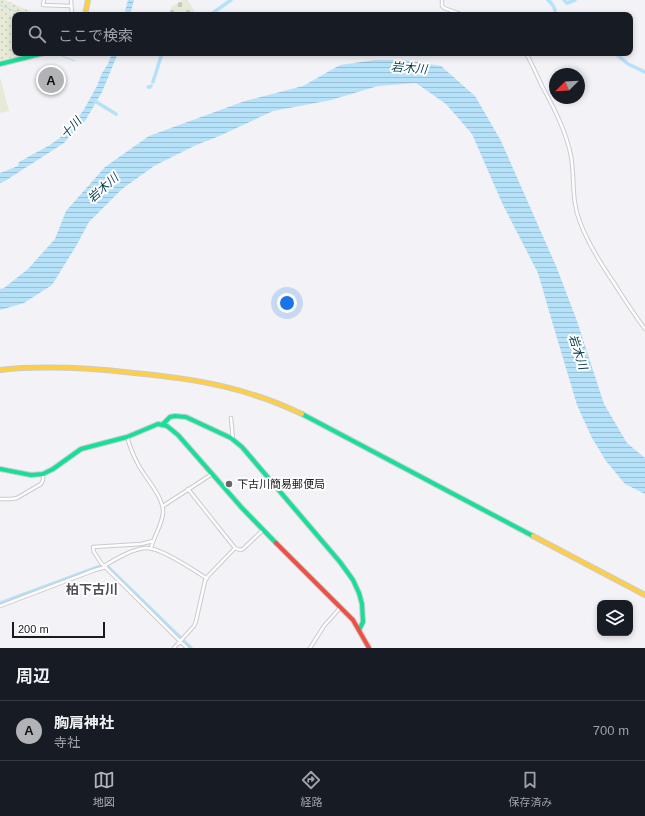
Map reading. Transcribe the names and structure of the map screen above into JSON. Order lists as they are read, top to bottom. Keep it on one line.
{"districts":["柏下古川"],"water":["岩木川","十川"],"places":["下古川簡易郵便局"],"scale_bar":"200 m","north":"bottom left","page":{"search":"ここで検索","pins":"A","scale":"200 m","heading":"周辺","list":[{"mark":"A","name":"胸肩神社","note":"寺社","value":"700 m"}],"nav":["地図","経路","保存済み"]}}
